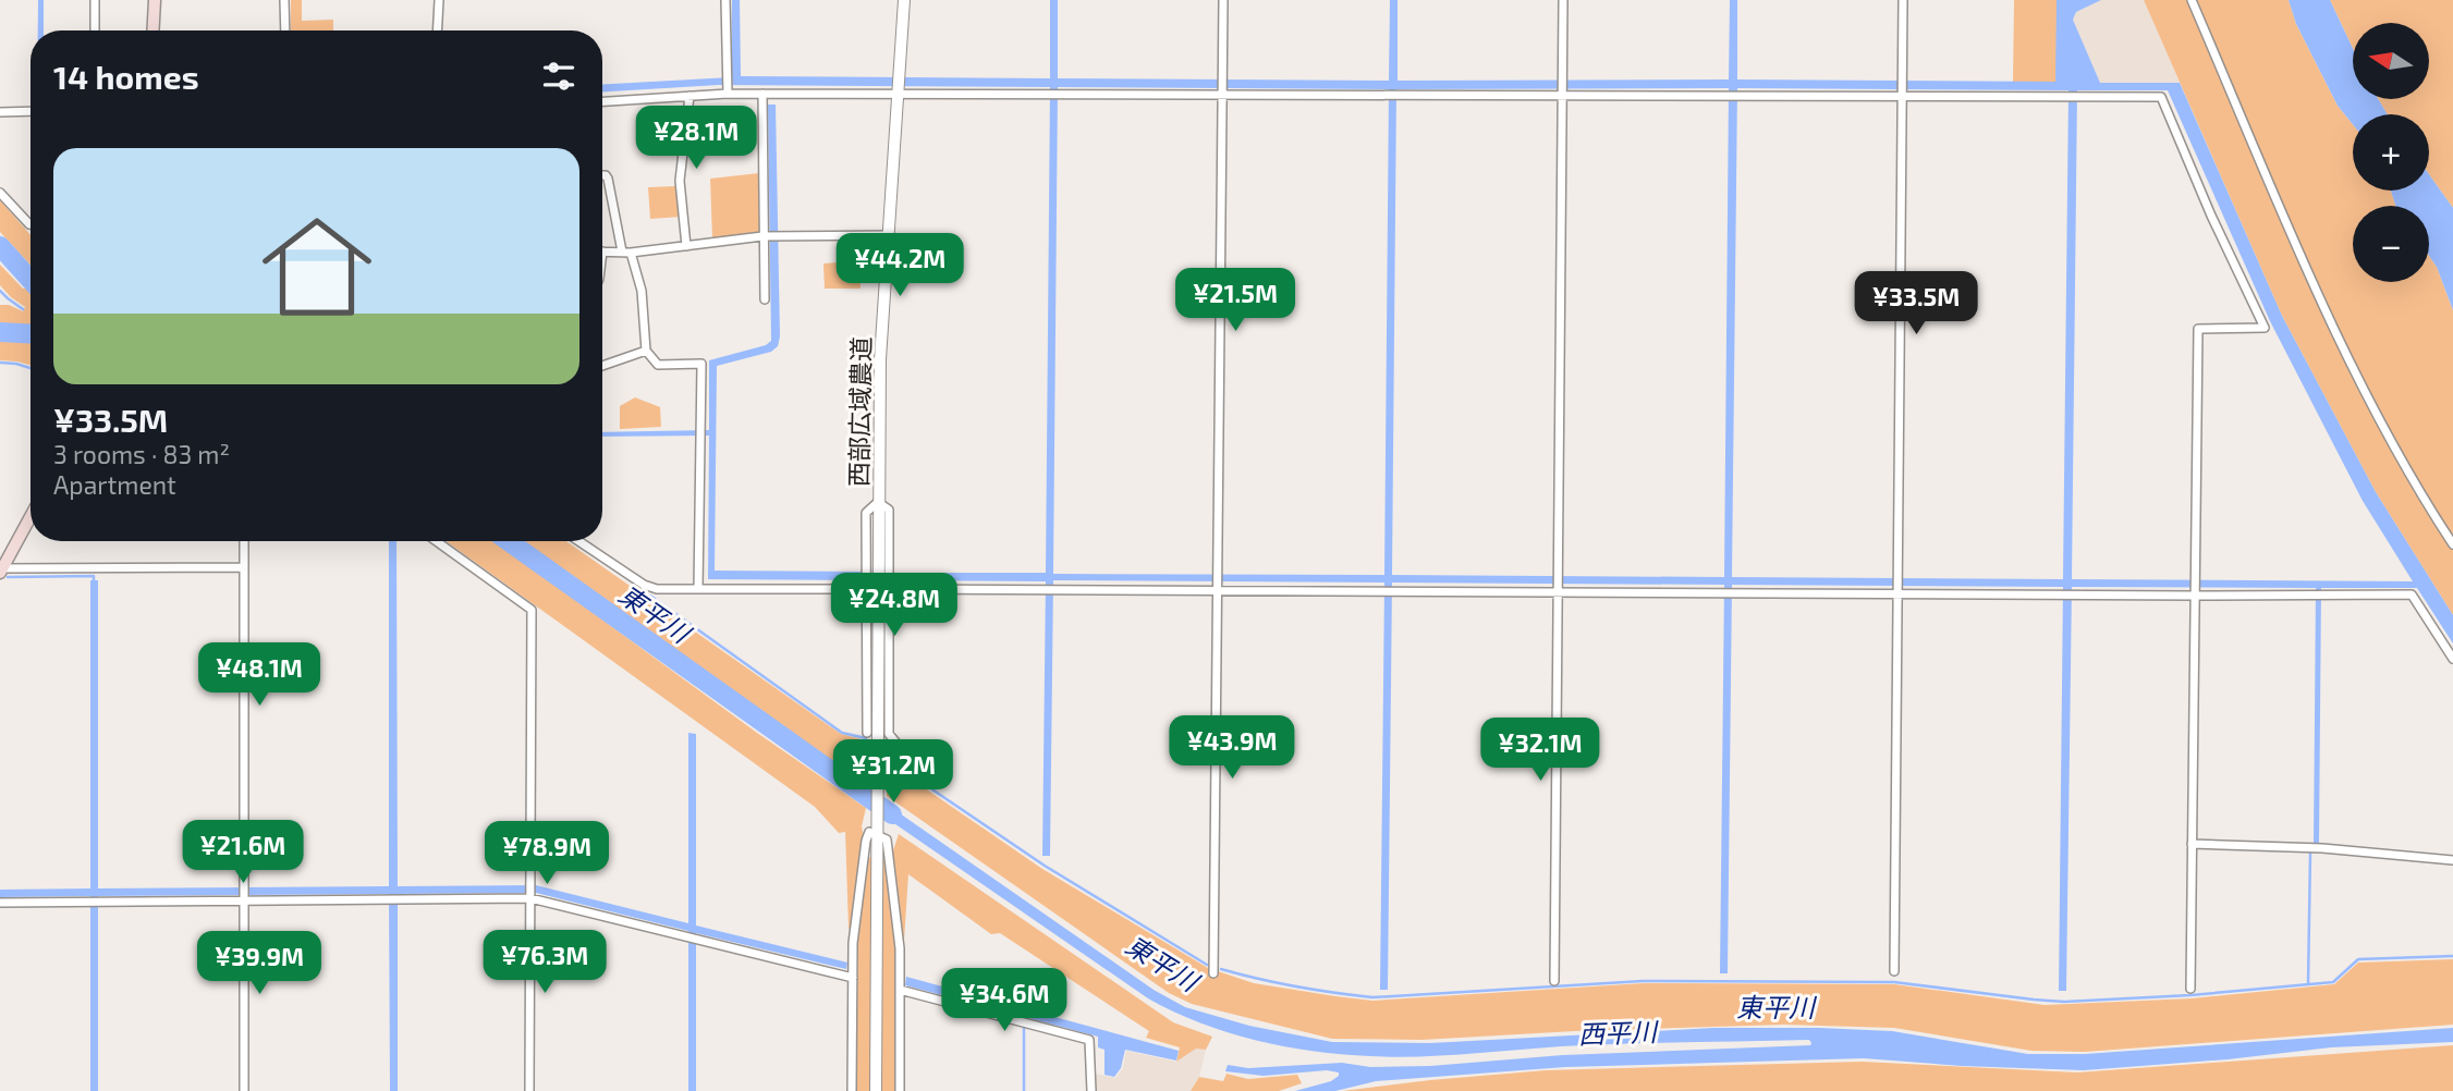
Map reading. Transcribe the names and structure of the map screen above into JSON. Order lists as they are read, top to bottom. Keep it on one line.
{"streets":{"street":["西部広域農道"]},"water":["東平川","西平川"],"north":"left","page":{"map_buttons":["+","−"],"heading":"14 homes","price":["¥28.1M","¥44.2M","¥21.5M","¥33.5M","¥24.8M","¥48.1M","¥43.9M","¥32.1M","¥31.2M","¥21.6M","¥78.9M","¥76.3M","¥39.9M","¥34.6M"],"list":[{"name":"¥33.5M","note":"3 rooms · 83 m² · Apartment"}]}}
